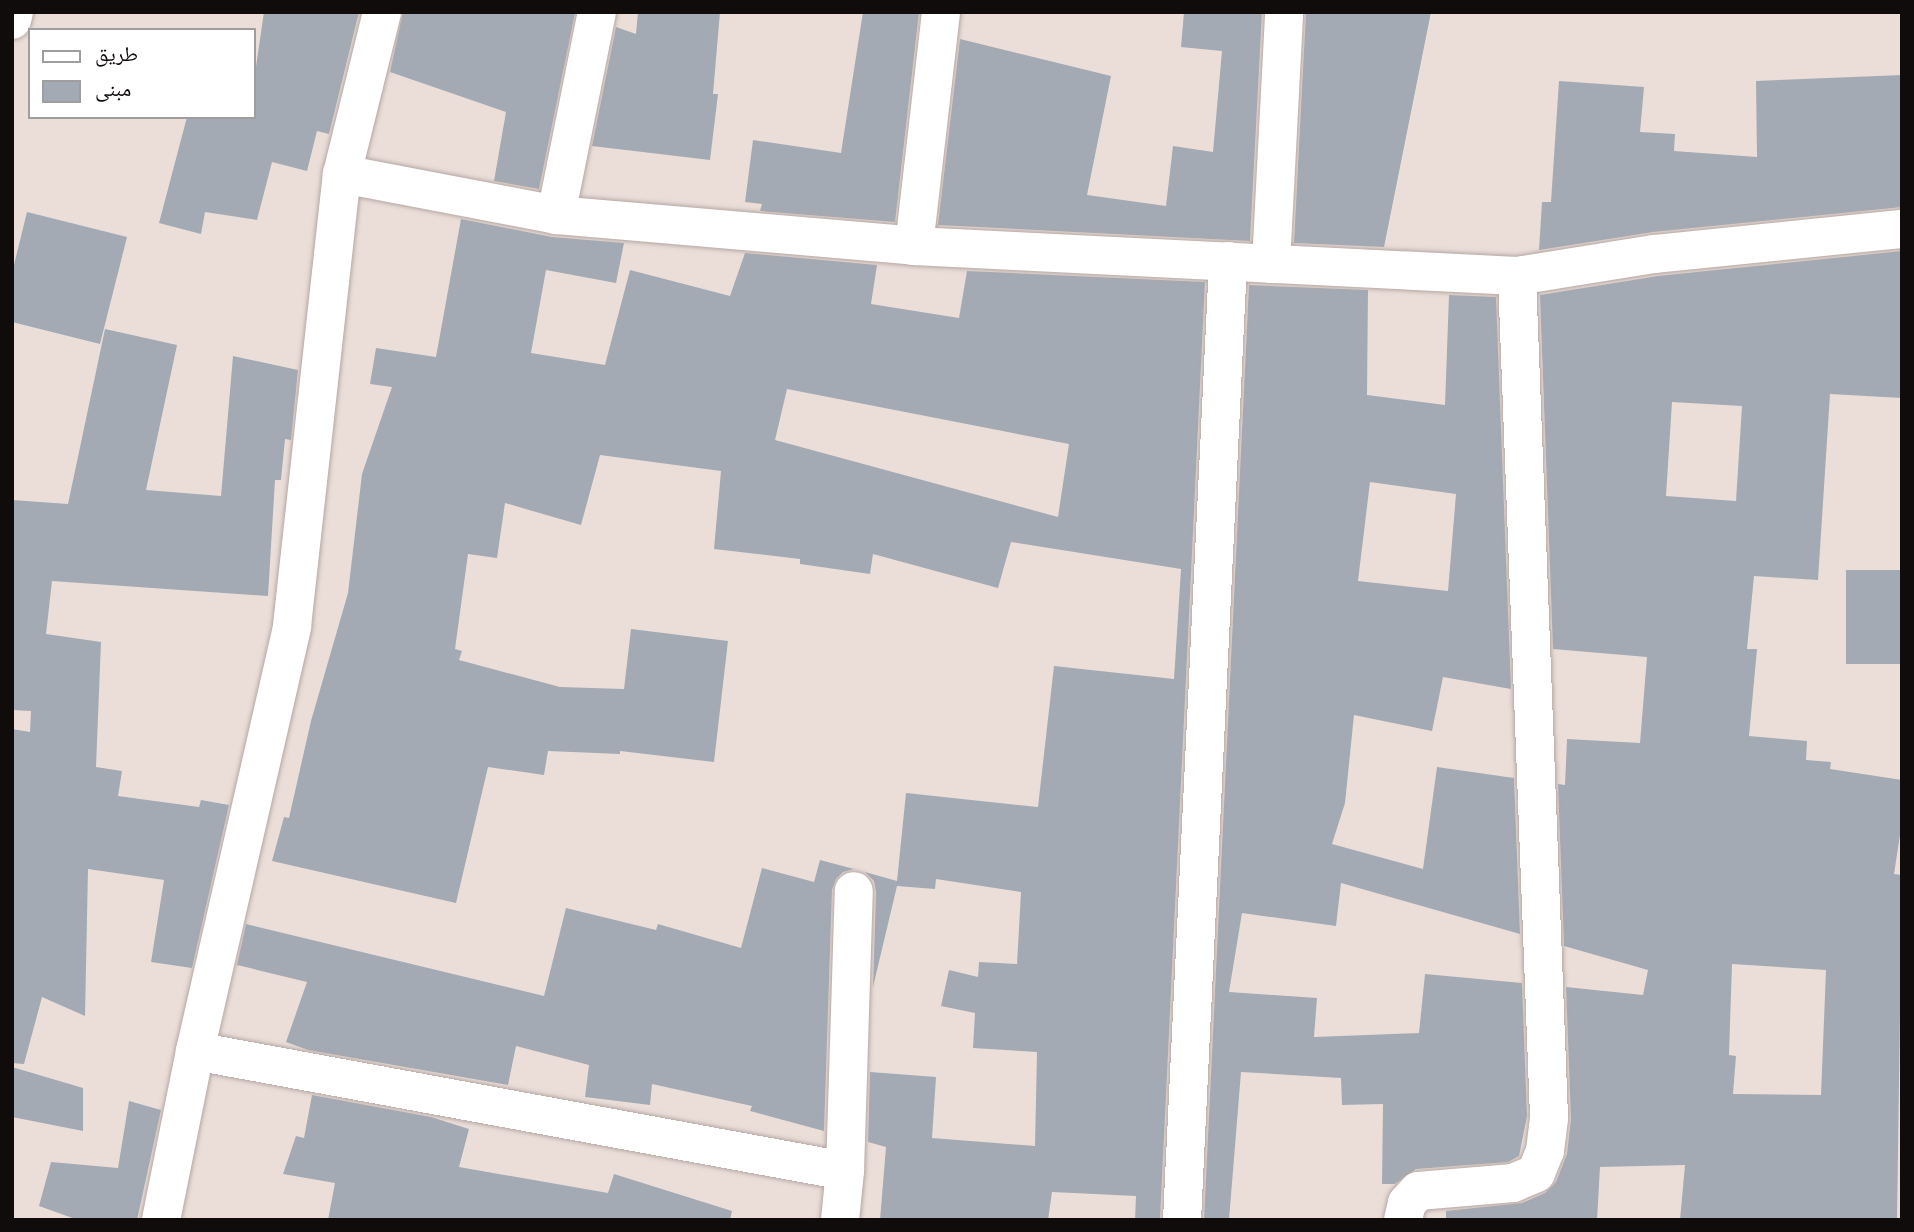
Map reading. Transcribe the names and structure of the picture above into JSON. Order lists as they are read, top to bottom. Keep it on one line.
{"legend":["طريق","مبنى"]}
